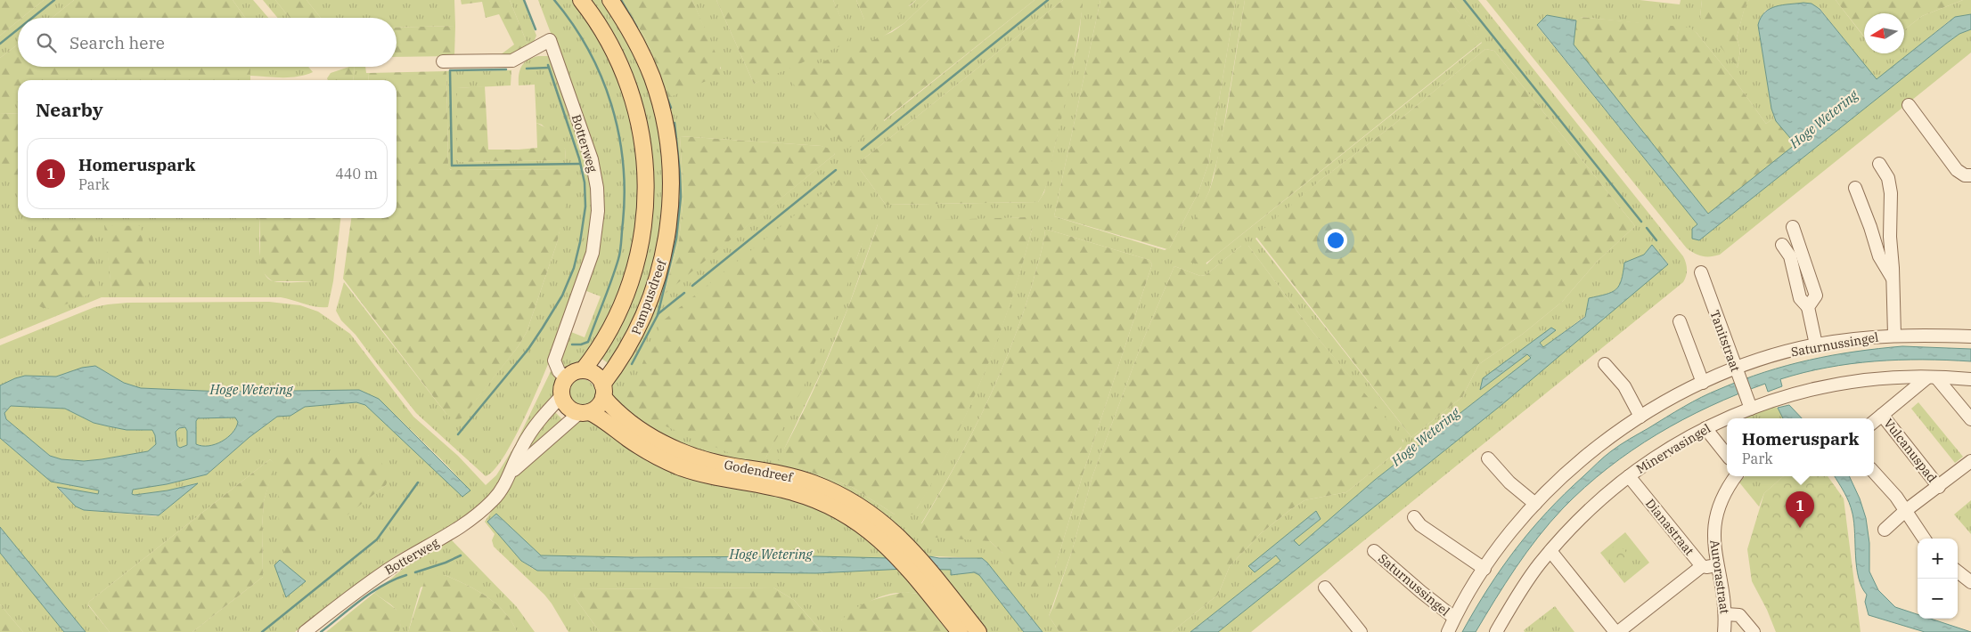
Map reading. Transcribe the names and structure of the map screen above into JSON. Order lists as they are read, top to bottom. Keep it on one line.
{"streets":{"main road":["Pampusdreef","Godendreef"],"street":["Botterweg","Tanitstraat","Saturnussingel","Minervasingel","Vulcanuspad","Dianastraat","Aurorastraat"]},"crossings":[["Botterweg","Pampusdreef"],["Botterweg","Godendreef"],["Pampusdreef","Godendreef"],["Tanitstraat","Saturnussingel"],["Tanitstraat","Minervasingel"],["Minervasingel","Dianastraat"],["Dianastraat","Aurorastraat"]],"water":["Hoge Wetering"],"north":"left","page":{"search":"Search here","heading":"Nearby","list":[{"mark":"1","name":"Homeruspark","note":"Park","value":"440 m"}],"popup":["Homeruspark","Park"],"pins":"1","map_buttons":["+","−"]}}
